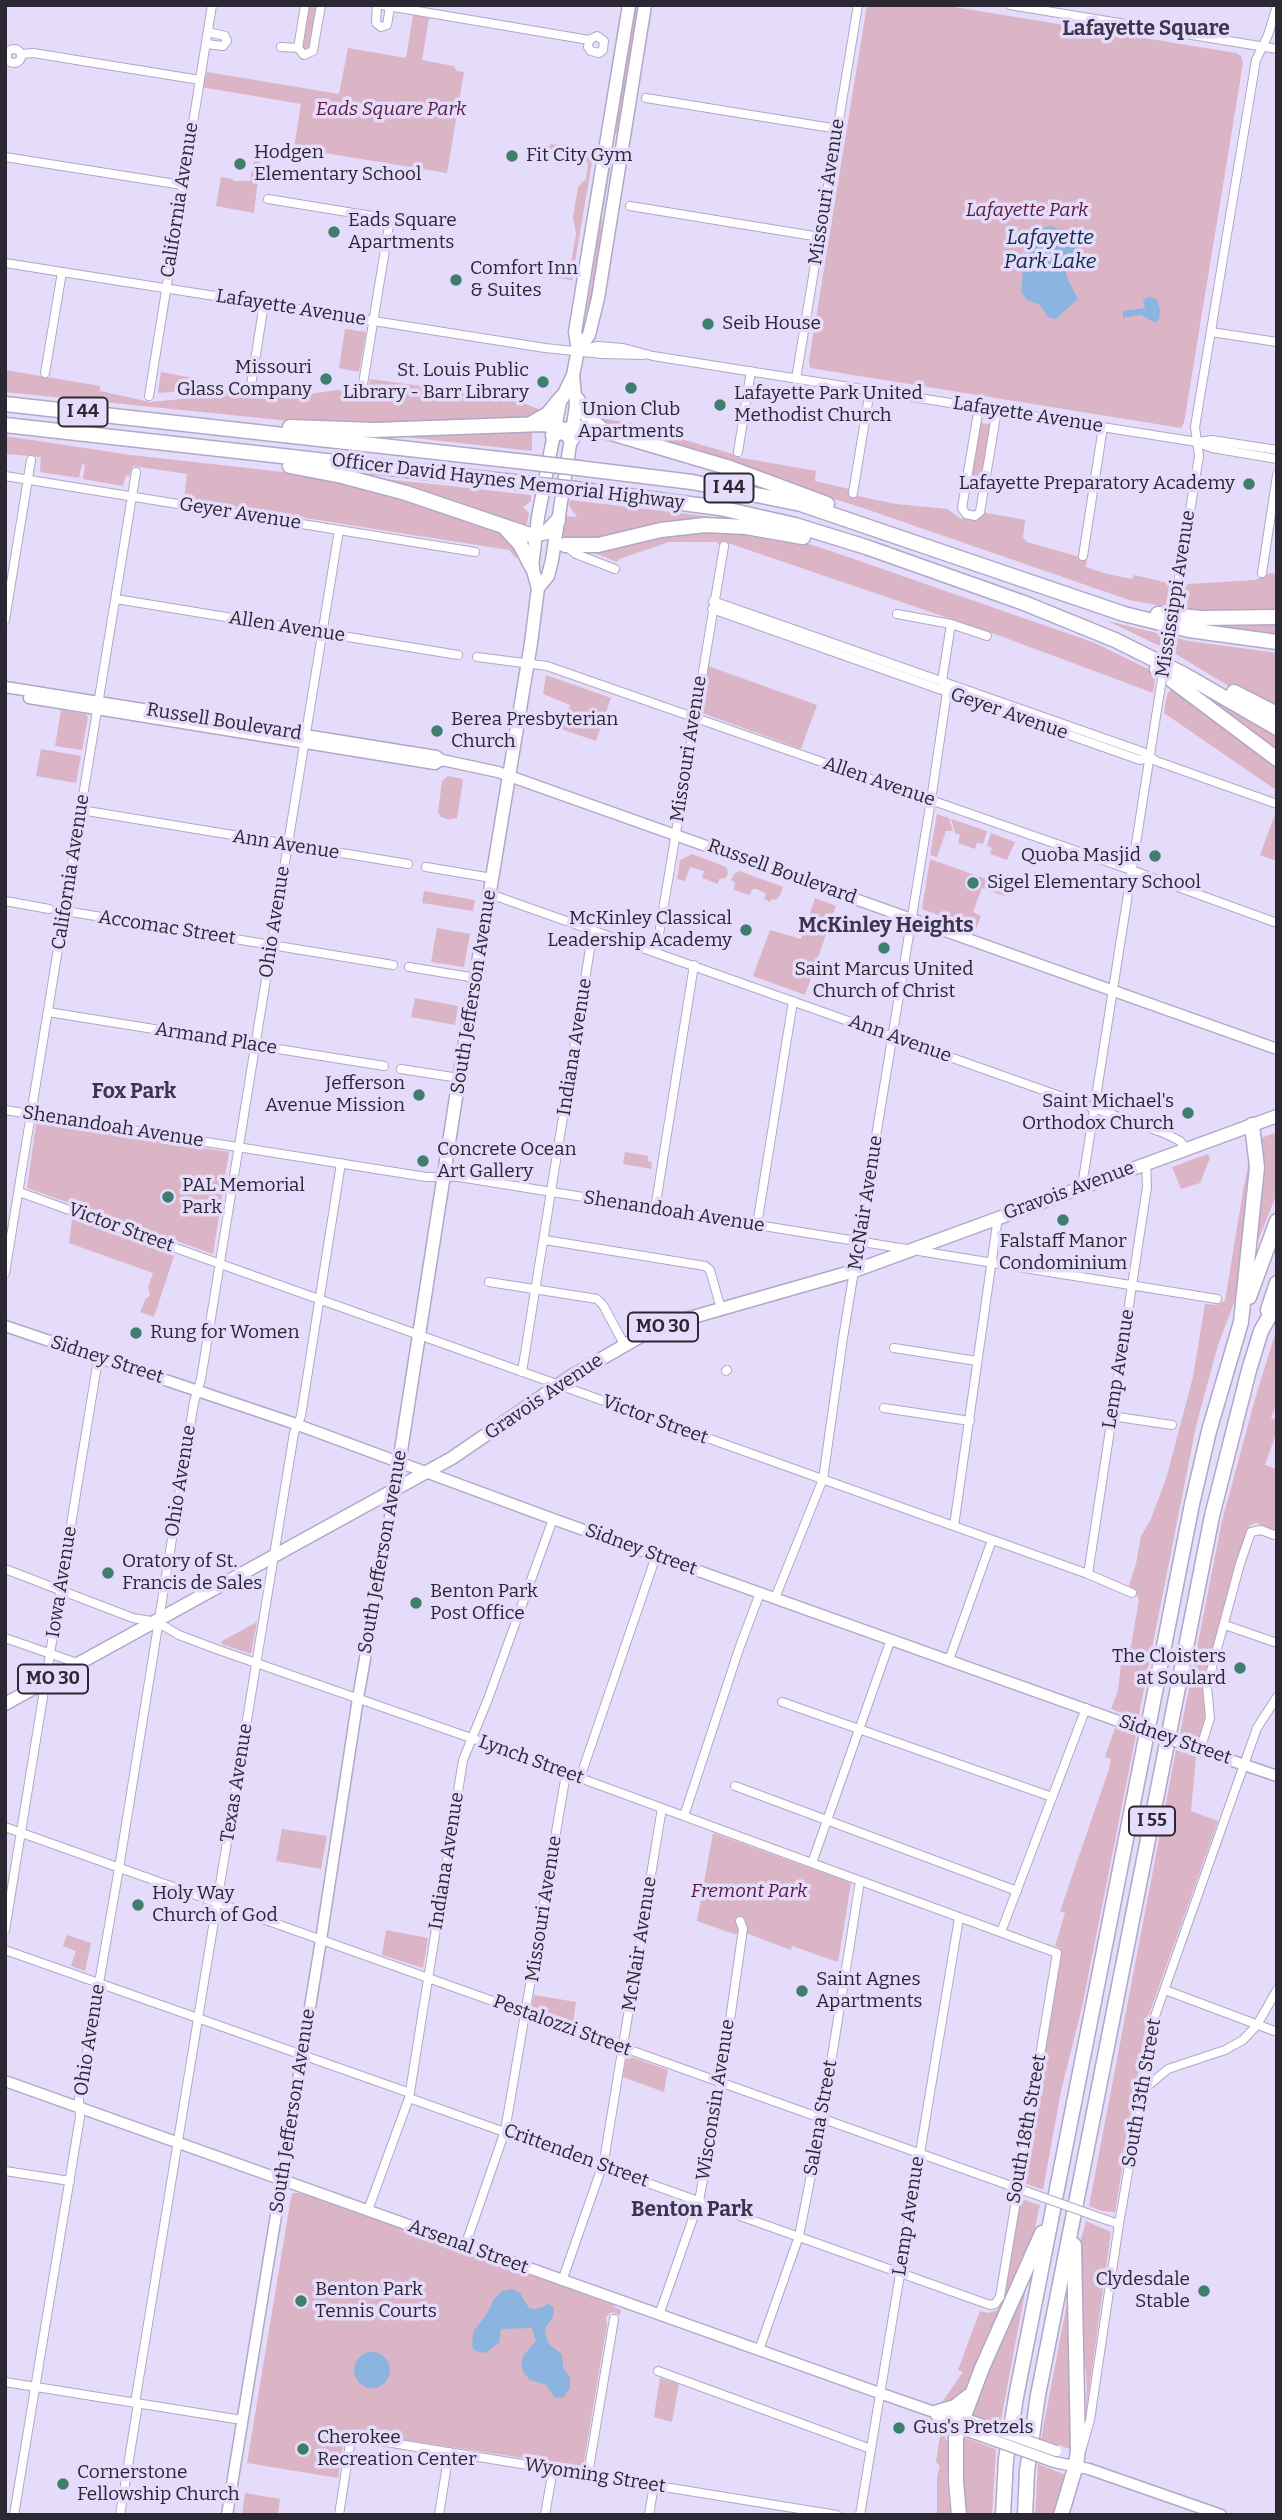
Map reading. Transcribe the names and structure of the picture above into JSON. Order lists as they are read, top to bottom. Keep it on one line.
{"streets":{"highway":["I 44","Officer David Haynes Memorial Highway","I 55"],"main road":["Russell Boulevard","South Jefferson Avenue","Gravois Avenue","MO 30","Sidney Street","Arsenal Street"],"street":["Missouri Avenue","California Avenue","Lafayette Avenue","Geyer Avenue","Mississippi Avenue","Allen Avenue","Ann Avenue","Ohio Avenue","Accomac Street","Armand Place","Indiana Avenue","Shenandoah Avenue","McNair Avenue","Victor Street","Lemp Avenue","Iowa Avenue","Lynch Street","Texas Avenue","Pestalozzi Street","South 13th Street","Wisconsin Avenue","Salena Street","South 18th Street","Crittenden Street","Wyoming Street"]},"crossings":[["Missouri Avenue","Lafayette Avenue"],["Missouri Avenue","Geyer Avenue"],["Missouri Avenue","Allen Avenue"],["Missouri Avenue","Russell Boulevard"],["Missouri Avenue","Ann Avenue"],["Missouri Avenue","Lynch Street"],["Missouri Avenue","Pestalozzi Street"],["Missouri Avenue","Crittenden Street"],["Missouri Avenue","Arsenal Street"],["California Avenue","Lafayette Avenue"],["California Avenue","Geyer Avenue"],["California Avenue","Allen Avenue"],["California Avenue","Russell Boulevard"],["California Avenue","Ann Avenue"],["California Avenue","Accomac Street"],["California Avenue","Armand Place"],["California Avenue","Shenandoah Avenue"],["California Avenue","Victor Street"],["Lafayette Avenue","Mississippi Avenue"],["Lafayette Avenue","South Jefferson Avenue"],["I 44","Officer David Haynes Memorial Highway"],["Geyer Avenue","Mississippi Avenue"],["Geyer Avenue","Ohio Avenue"],["Geyer Avenue","McNair Avenue"],["Mississippi Avenue","Allen Avenue"],["Mississippi Avenue","Russell Boulevard"],["Mississippi Avenue","Ann Avenue"],["Mississippi Avenue","Gravois Avenue"],["Allen Avenue","Ohio Avenue"],["Allen Avenue","South Jefferson Avenue"],["Allen Avenue","McNair Avenue"],["Russell Boulevard","Ohio Avenue"],["Russell Boulevard","South Jefferson Avenue"],["Russell Boulevard","McNair Avenue"],["Ann Avenue","Ohio Avenue"],["Ann Avenue","South Jefferson Avenue"],["Ann Avenue","Indiana Avenue"],["Ann Avenue","Gravois Avenue"],["Ann Avenue","McNair Avenue"],["Ohio Avenue","Accomac Street"],["Ohio Avenue","Armand Place"],["Ohio Avenue","Shenandoah Avenue"],["Ohio Avenue","Gravois Avenue"],["Ohio Avenue","Victor Street"],["Ohio Avenue","Sidney Street"],["Ohio Avenue","Lynch Street"],["Ohio Avenue","Pestalozzi Street"],["Ohio Avenue","Crittenden Street"],["Ohio Avenue","Arsenal Street"],["South Jefferson Avenue","Shenandoah Avenue"],["South Jefferson Avenue","Gravois Avenue"],["South Jefferson Avenue","Victor Street"],["South Jefferson Avenue","Sidney Street"],["South Jefferson Avenue","Lynch Street"],["South Jefferson Avenue","Pestalozzi Street"],["South Jefferson Avenue","Crittenden Street"],["South Jefferson Avenue","Arsenal Street"],["Indiana Avenue","Shenandoah Avenue"],["Indiana Avenue","Victor Street"],["Indiana Avenue","Sidney Street"],["Indiana Avenue","Lynch Street"],["Indiana Avenue","Pestalozzi Street"],["Indiana Avenue","Crittenden Street"],["Indiana Avenue","Arsenal Street"],["Shenandoah Avenue","Gravois Avenue"],["Shenandoah Avenue","McNair Avenue"],["Shenandoah Avenue","Lemp Avenue"],["Shenandoah Avenue","Texas Avenue"],["Gravois Avenue","McNair Avenue"],["Gravois Avenue","Victor Street"],["Gravois Avenue","Sidney Street"],["Gravois Avenue","Lemp Avenue"],["Gravois Avenue","Iowa Avenue"],["Gravois Avenue","Lynch Street"],["Gravois Avenue","Texas Avenue"],["McNair Avenue","Victor Street"],["McNair Avenue","Sidney Street"],["McNair Avenue","Lynch Street"],["McNair Avenue","Pestalozzi Street"],["McNair Avenue","Crittenden Street"],["McNair Avenue","Arsenal Street"],["Victor Street","Lemp Avenue"],["Victor Street","Texas Avenue"],["Sidney Street","Iowa Avenue"],["Sidney Street","Texas Avenue"],["Sidney Street","South 13th Street"],["Lemp Avenue","Lynch Street"],["Lemp Avenue","Pestalozzi Street"],["Lemp Avenue","Crittenden Street"],["Lemp Avenue","Arsenal Street"],["Iowa Avenue","Lynch Street"],["Iowa Avenue","Pestalozzi Street"],["Lynch Street","Texas Avenue"],["Lynch Street","Salena Street"],["Lynch Street","South 18th Street"],["Texas Avenue","Pestalozzi Street"],["Texas Avenue","Crittenden Street"],["Texas Avenue","Arsenal Street"],["Pestalozzi Street","South 13th Street"],["Pestalozzi Street","Wisconsin Avenue"],["Pestalozzi Street","Salena Street"],["Pestalozzi Street","South 18th Street"],["South 13th Street","Arsenal Street"],["Wisconsin Avenue","Crittenden Street"],["Wisconsin Avenue","Arsenal Street"],["Salena Street","Crittenden Street"],["Salena Street","Arsenal Street"],["South 18th Street","Crittenden Street"]],"districts":["Lafayette Square","McKinley Heights","Fox Park","Benton Park"],"water":["Lafayette Park Lake"],"parks":["Eads Square Park","Lafayette Park","Fremont Park"],"places":["Fit City Gym","Hodgen Elementary School","Eads Square Apartments","Comfort Inn & Suites","Seib House","Missouri Glass Company","St. Louis Public Library - Barr Library","Union Club Apartments","Lafayette Park United Methodist Church","Lafayette Preparatory Academy","Berea Presbyterian Church","Quoba Masjid","Sigel Elementary School","McKinley Classical Leadership Academy","Saint Marcus United Church of Christ","Jefferson Avenue Mission","Saint Michael's Orthodox Church","Concrete Ocean Art Gallery","PAL Memorial Park","Falstaff Manor Condominium","Rung for Women","Oratory of St. Francis de Sales","Benton Park Post Office","The Cloisters at Soulard","Holy Way Church of God","Saint Agnes Apartments","Clydesdale Stable","Benton Park Tennis Courts","Gus's Pretzels","Cherokee Recreation Center","Cornerstone Fellowship Church"]}
